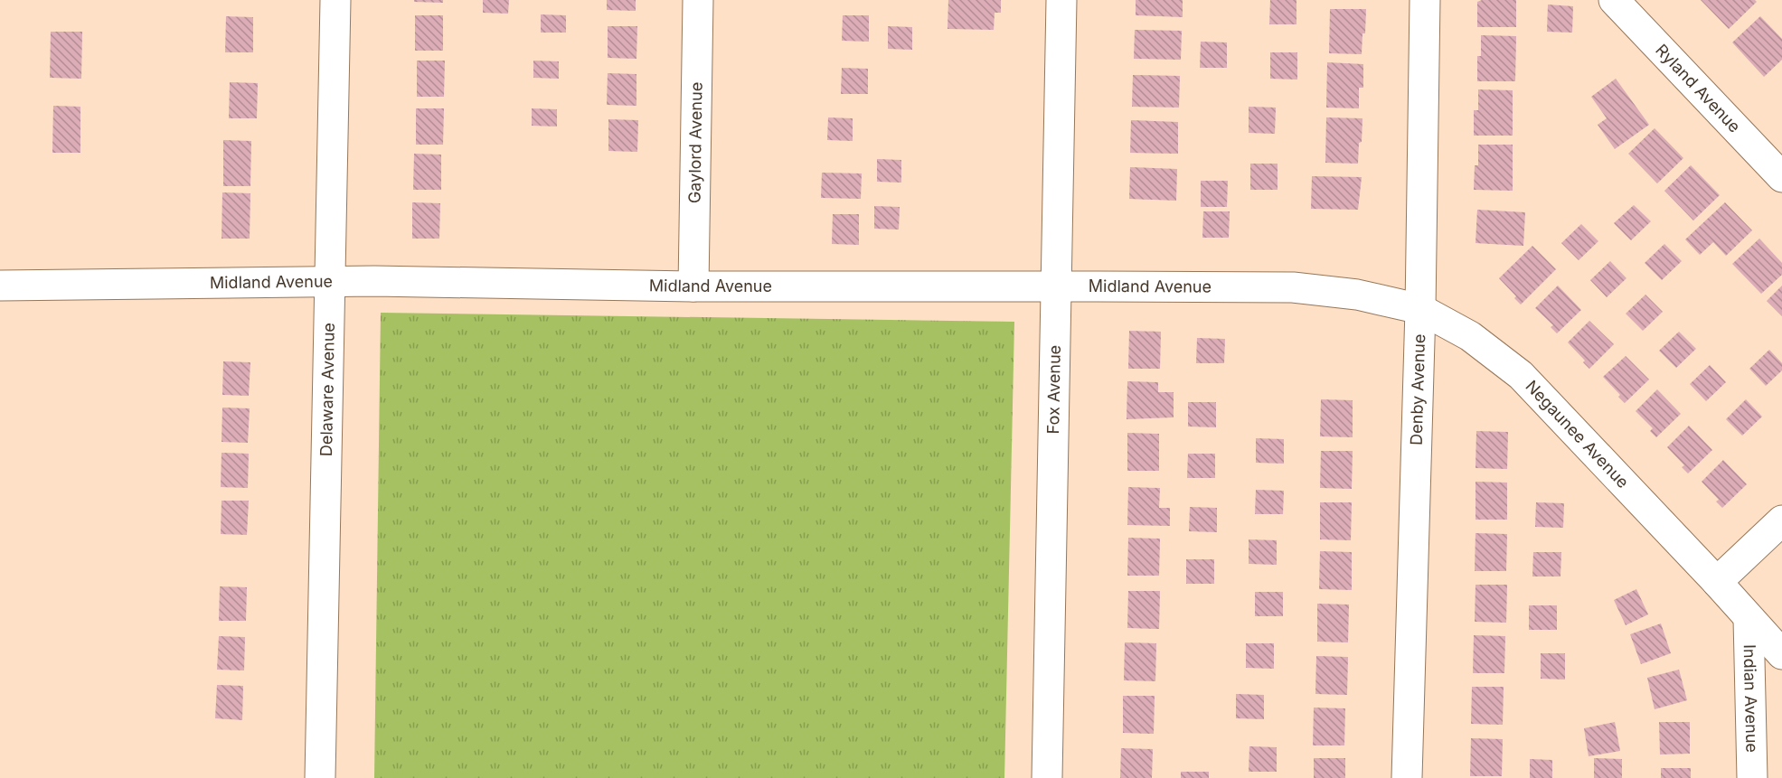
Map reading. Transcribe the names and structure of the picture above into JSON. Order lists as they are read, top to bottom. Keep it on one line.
{"streets":{"street":["Ryland Avenue","Gaylord Avenue","Midland Avenue","Delaware Avenue","Fox Avenue","Denby Avenue","Negaunee Avenue","Indian Avenue"]},"crossings":[["Gaylord Avenue","Midland Avenue"],["Midland Avenue","Delaware Avenue"],["Midland Avenue","Fox Avenue"],["Midland Avenue","Denby Avenue"],["Midland Avenue","Negaunee Avenue"],["Denby Avenue","Negaunee Avenue"],["Negaunee Avenue","Indian Avenue"]]}
